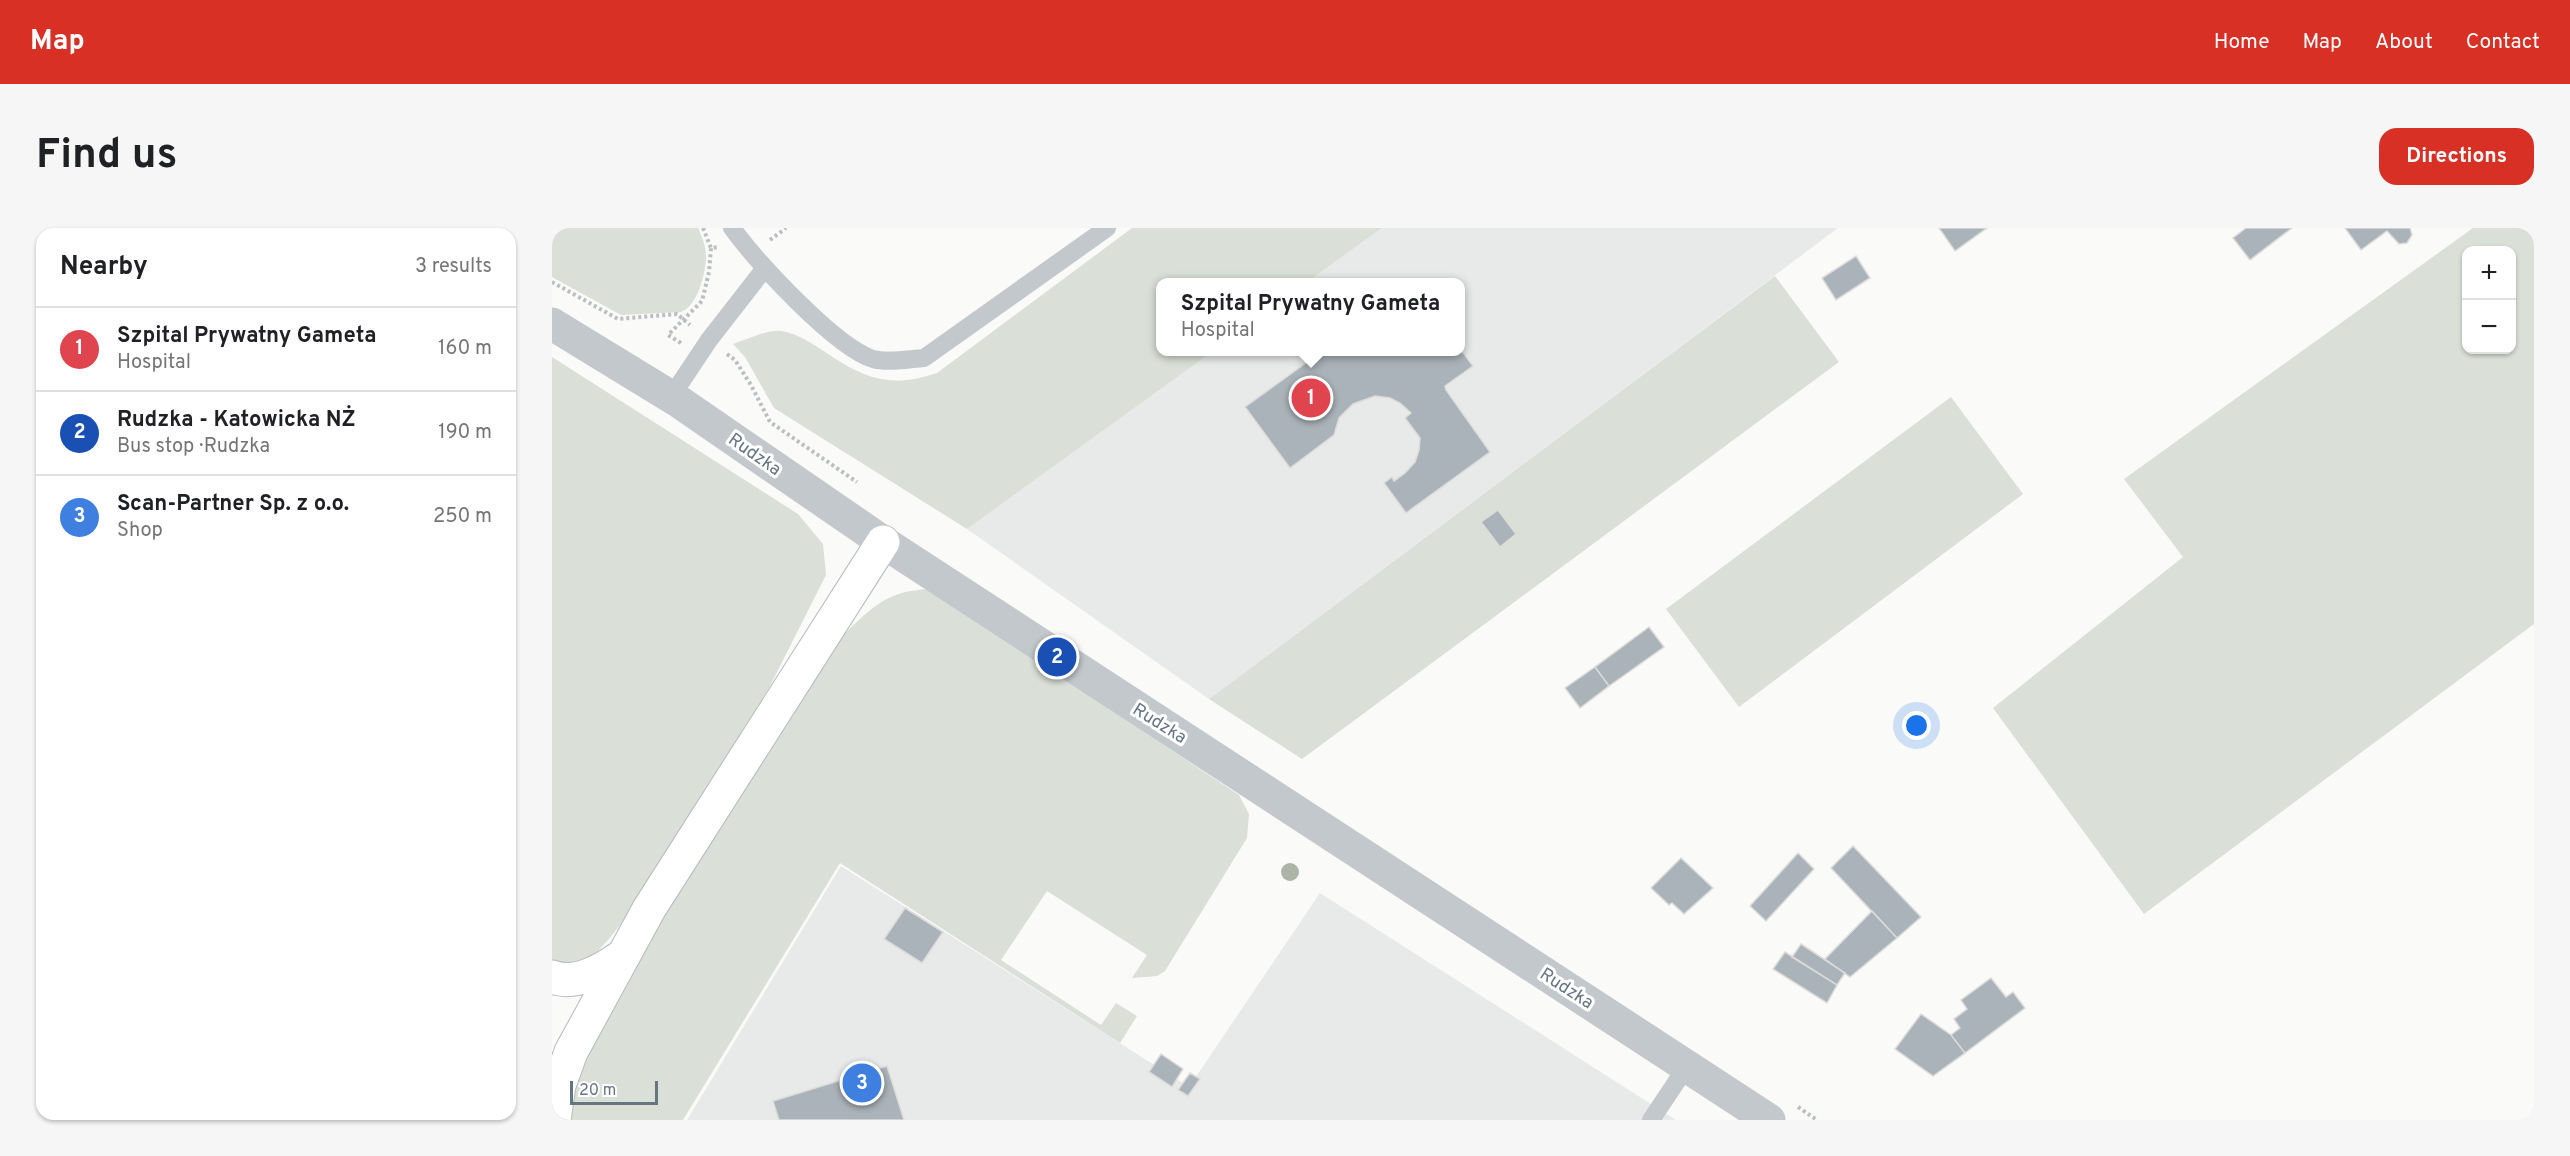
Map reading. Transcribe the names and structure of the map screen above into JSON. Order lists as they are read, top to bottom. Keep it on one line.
{"streets":{"street":["Rudzka"]},"scale_bar":"20 m","page":{"header":"Map","nav":["Home","Map","About","Contact"],"buttons":"Directions","title":"Find us","heading":["Nearby","3 results"],"map_buttons":["+","−"],"popup":["Szpital Prywatny Gameta","Hospital"],"list":[{"mark":"1","name":"Szpital Prywatny Gameta","note":"Hospital","value":"160 m"},{"mark":"2","name":"Rudzka - Katowicka NŻ","note":"Bus stop · Rudzka","value":"190 m"},{"mark":"3","name":"Scan-Partner Sp. z o.o.","note":"Shop","value":"250 m"}],"pins":["1","2","3"],"scale":"20 m"}}
